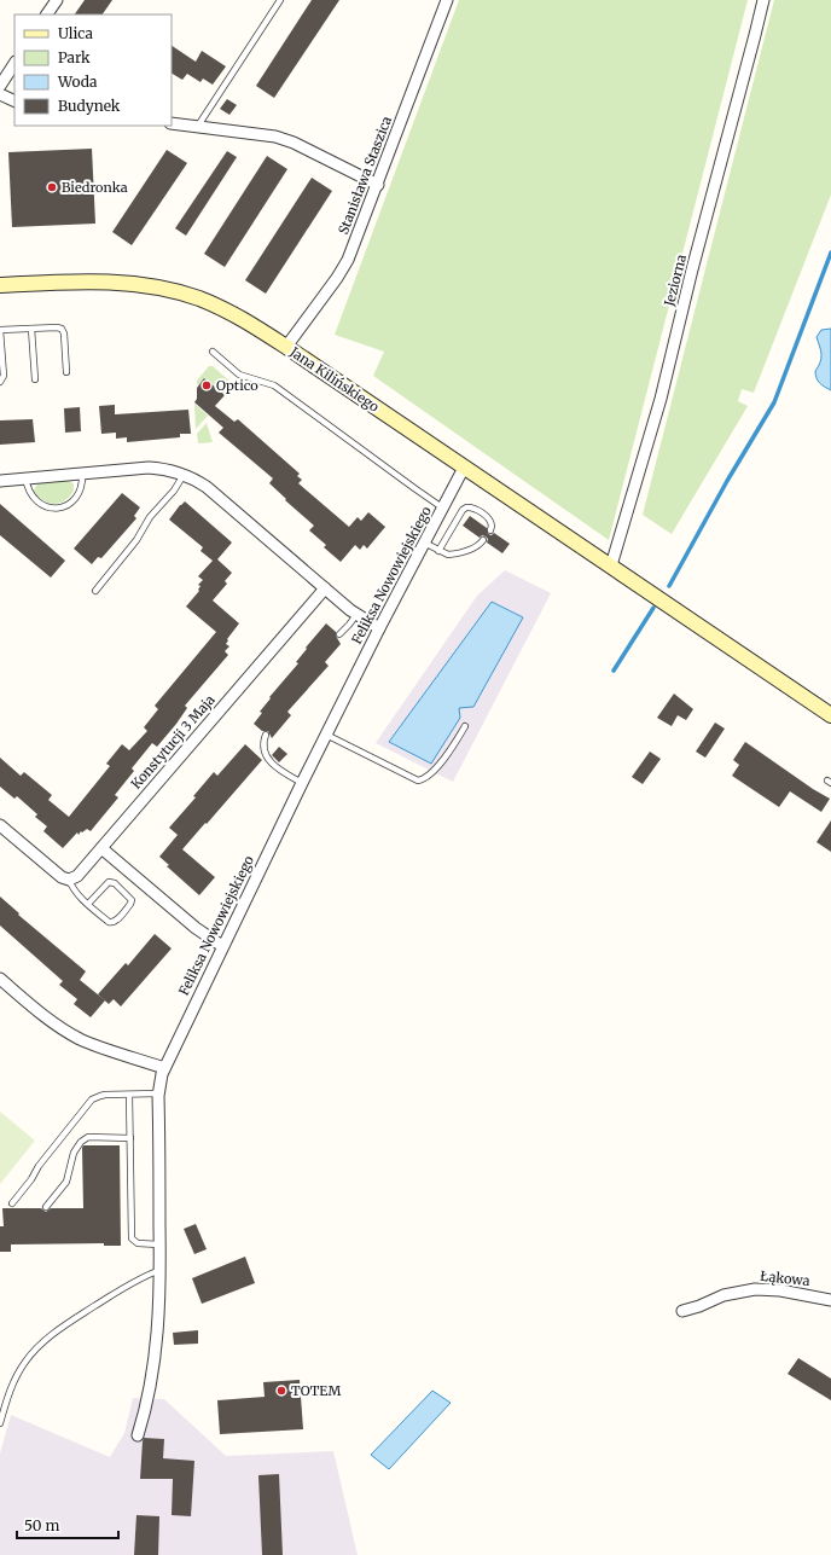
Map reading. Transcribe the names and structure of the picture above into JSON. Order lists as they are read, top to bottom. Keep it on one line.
{"streets":{"main road":["Jana Kilińskiego"],"street":["Stanisława Staszica","Jeziorna","Feliksa Nowowiejskiego","Konstytucji 3 Maja","Łąkowa"]},"crossings":[["Stanisława Staszica","Jana Kilińskiego"],["Jeziorna","Jana Kilińskiego"],["Jana Kilińskiego","Feliksa Nowowiejskiego"]],"places":["Biedronka","Optico","TOTEM"],"legend":["Ulica","Park","Woda","Budynek"],"scale_bar":"50 m"}
